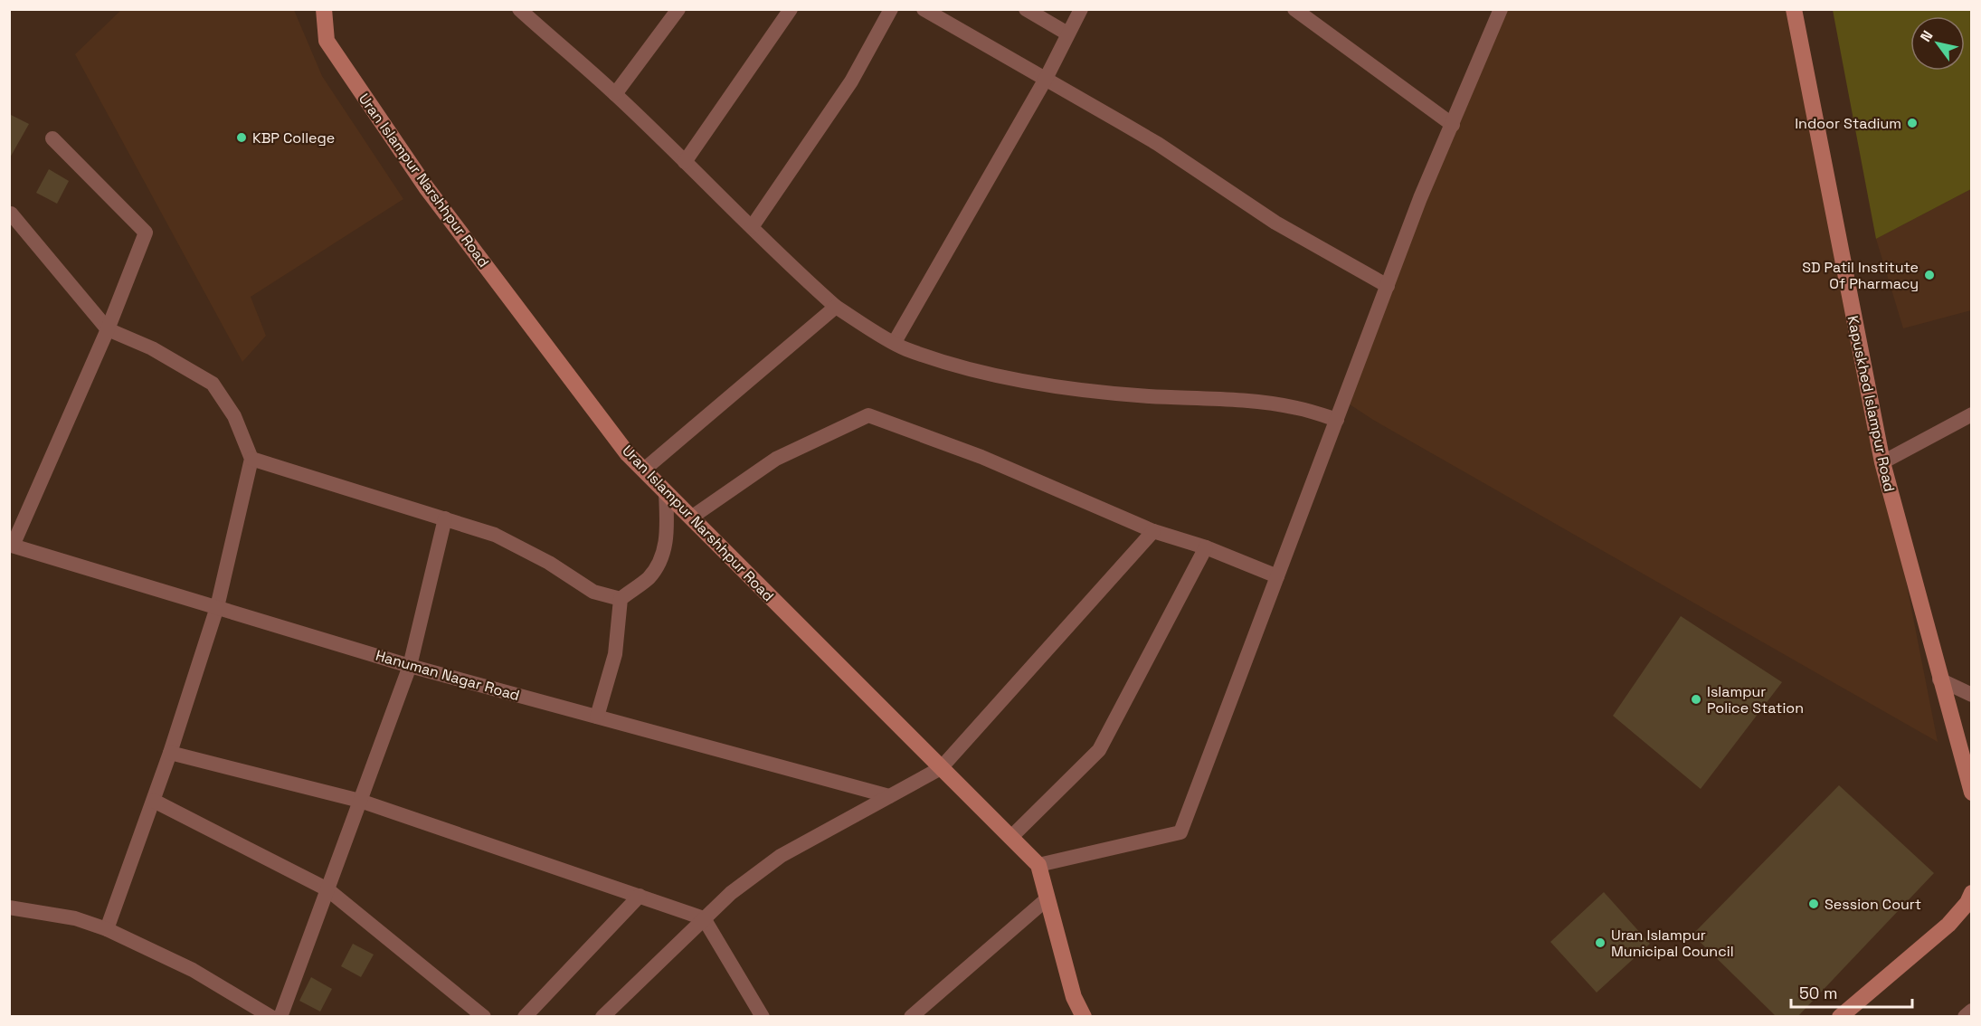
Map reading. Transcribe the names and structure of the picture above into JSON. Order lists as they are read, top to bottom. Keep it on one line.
{"streets":{"main road":["Uran Islampur Narshhpur Road","Kapuskhed Islampur Road"],"street":["Hanuman Nagar Road"]},"places":["Indoor Stadium","KBP College","SD Patil Institute Of Pharmacy","Islampur Police Station","Session Court","Uran Islampur Municipal Council"],"scale_bar":"50 m","north":"top left"}
